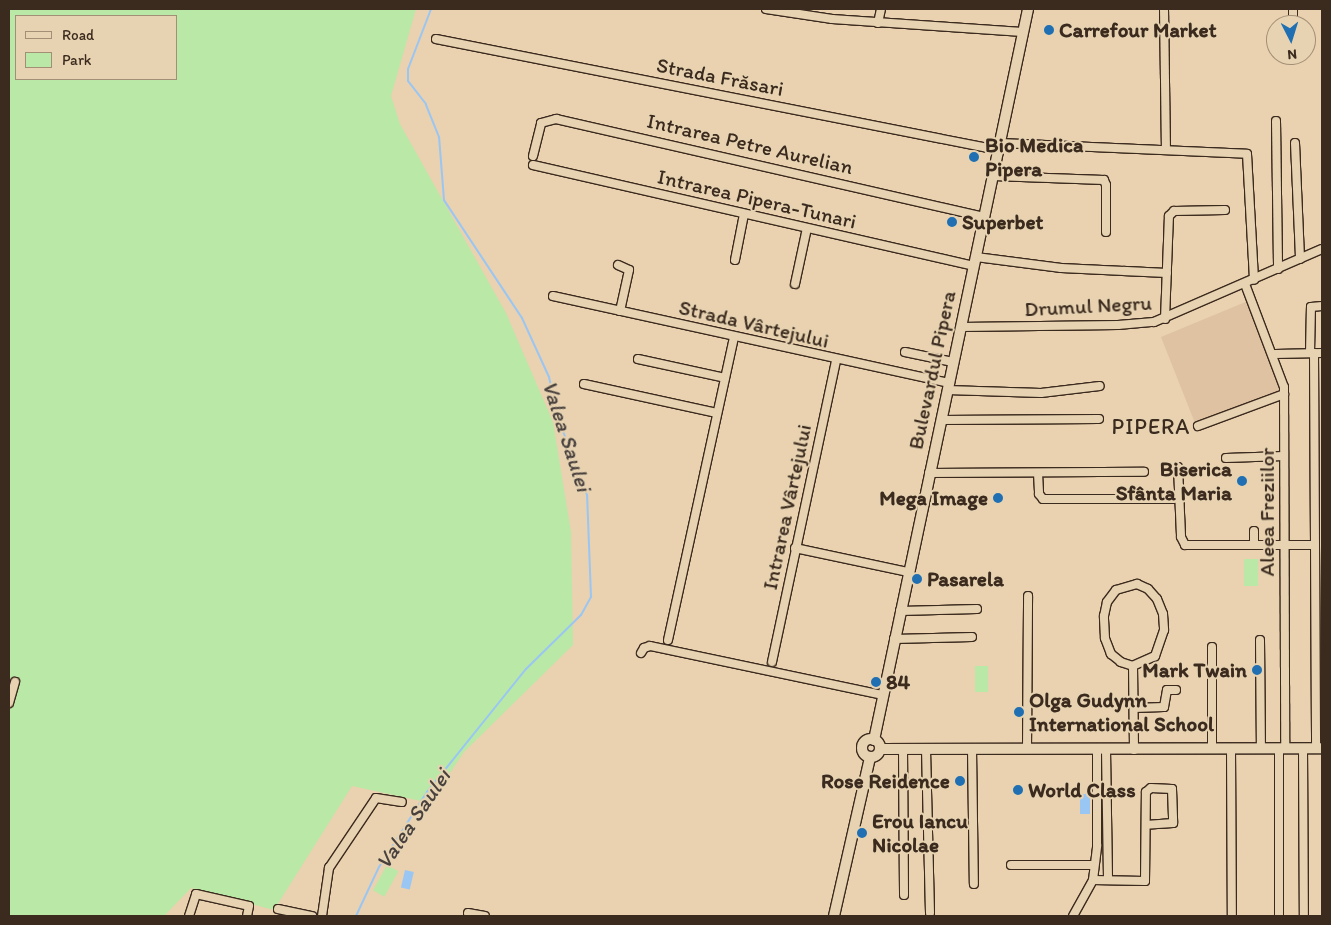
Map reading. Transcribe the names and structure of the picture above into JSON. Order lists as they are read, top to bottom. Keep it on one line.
{"streets":{"main road":["Bulevardul Pipera"],"street":["Strada Frăsari","Intrarea Petre Aurelian","Intrarea Pipera-Tunari","Drumul Negru","Strada Vârtejului","Intrarea Vârtejului","Aleea Freziilor"]},"crossings":[["Strada Frăsari","Drumul Negru"],["Strada Frăsari","Bulevardul Pipera"],["Intrarea Petre Aurelian","Bulevardul Pipera"],["Intrarea Pipera-Tunari","Bulevardul Pipera"],["Drumul Negru","Bulevardul Pipera"],["Drumul Negru","Aleea Freziilor"],["Strada Vârtejului","Bulevardul Pipera"],["Strada Vârtejului","Intrarea Vârtejului"]],"districts":["PIPERA"],"water":["Valea Saulei"],"places":["Carrefour Market","Bio Medica Pipera","Superbet","Biserica Sfânta Maria","Mega Image","Pasarela","Mark Twain","84","Olga Gudynn International School","Rose Reidence","World Class","Erou Iancu Nicolae"],"legend":["Road","Park"],"north":"bottom"}
